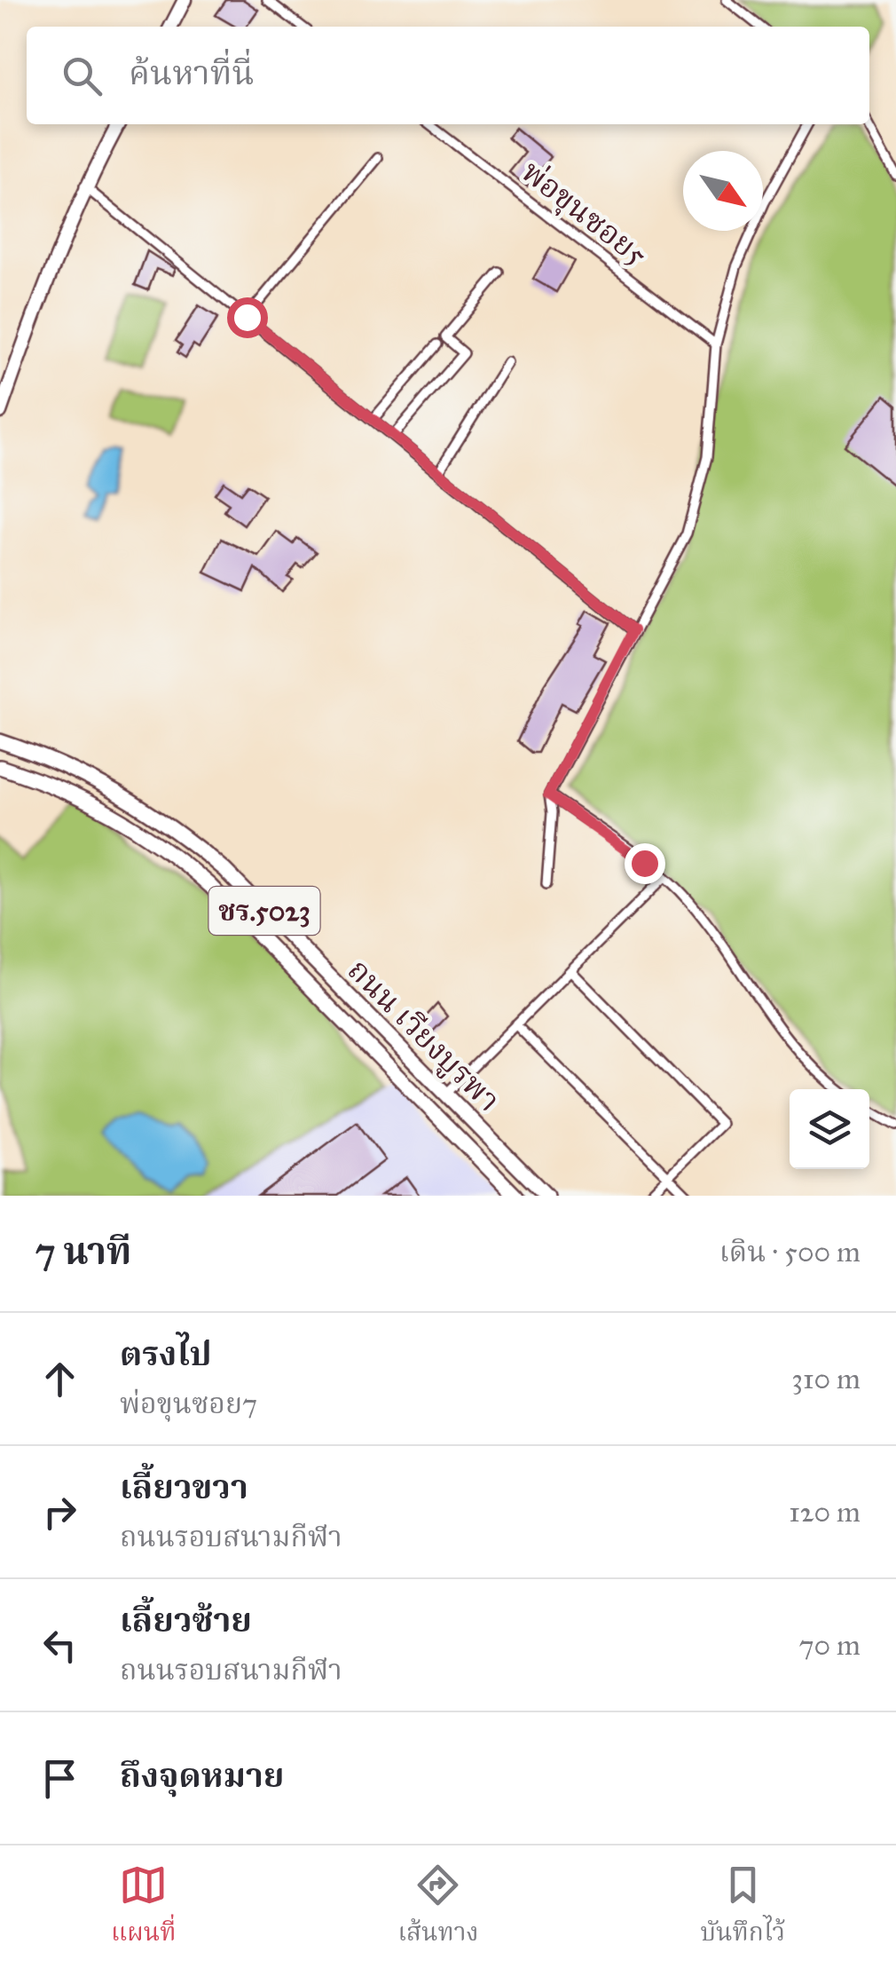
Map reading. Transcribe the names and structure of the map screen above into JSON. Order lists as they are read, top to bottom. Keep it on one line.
{"streets":{"main road":["ชร.5023","ถนน เวียงบูรพา"],"street":["พ่อขุนซอย5"]},"north":"bottom right","page":{"search":"ค้นหาที่นี่","heading":["7 นาที","เดิน · 500 m"],"list":[["ตรงไป","พ่อขุนซอย7","310 m"],["เลี้ยวขวา","ถนนรอบสนามกีฬา","120 m"],["เลี้ยวซ้าย","ถนนรอบสนามกีฬา","70 m"],"ถึงจุดหมาย"],"nav":["แผนที่","เส้นทาง","บันทึกไว้"]}}
